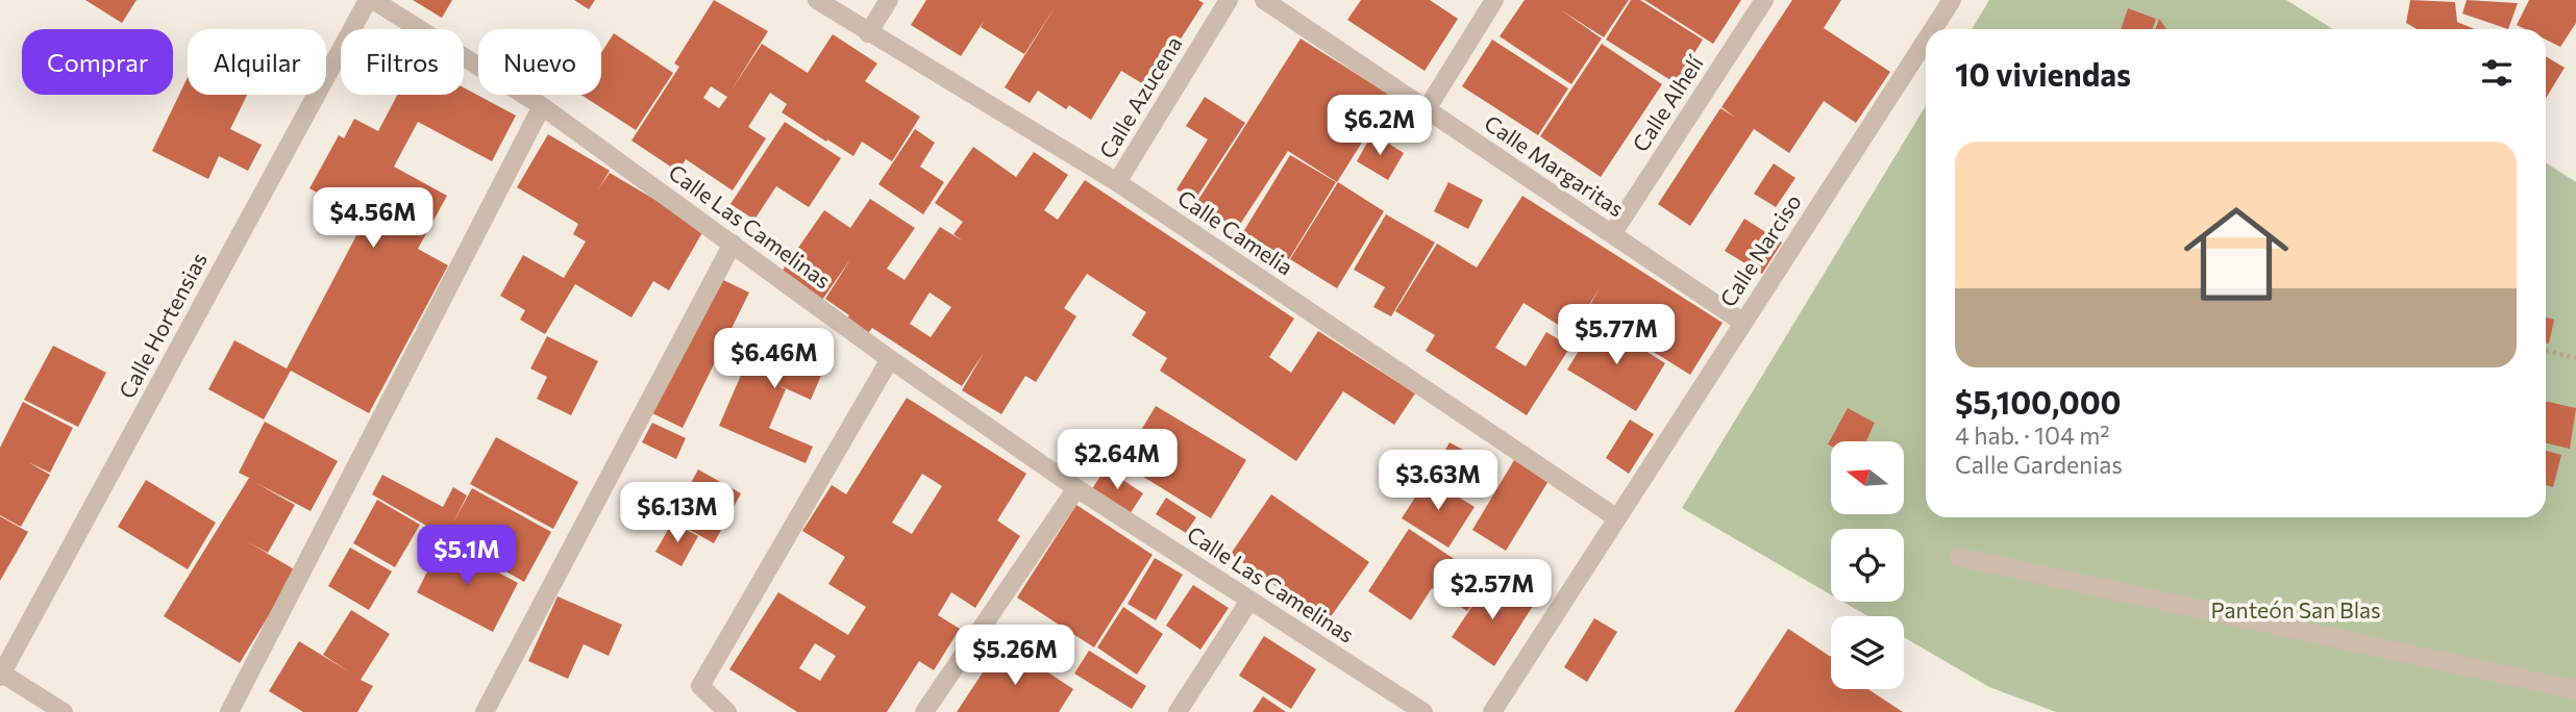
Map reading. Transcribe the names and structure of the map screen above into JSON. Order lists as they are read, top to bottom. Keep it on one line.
{"streets":{"street":["Calle Azucena","Calle Alhelí","Calle Margaritas","Calle Las Camelinas","Calle Camelia","Calle Narciso","Calle Hortensias"]},"crossings":[["Calle Azucena","Calle Camelia"],["Calle Alhelí","Calle Margaritas"],["Calle Margaritas","Calle Narciso"],["Calle Las Camelinas","Calle Hortensias"],["Calle Camelia","Calle Narciso"]],"parks":["Panteón San Blas"],"north":"left","page":{"chip":["Comprar","Alquilar","Filtros","Nuevo"],"heading":"10 viviendas","price":["$6.2M","$4.56M","$5.77M","$6.46M","$2.64M","$3.63M","$6.13M","$5.1M","$2.57M","$5.26M"],"list":[{"name":"$5,100,000","note":"4 hab. · 104 m² · Calle Gardenias"}]}}
